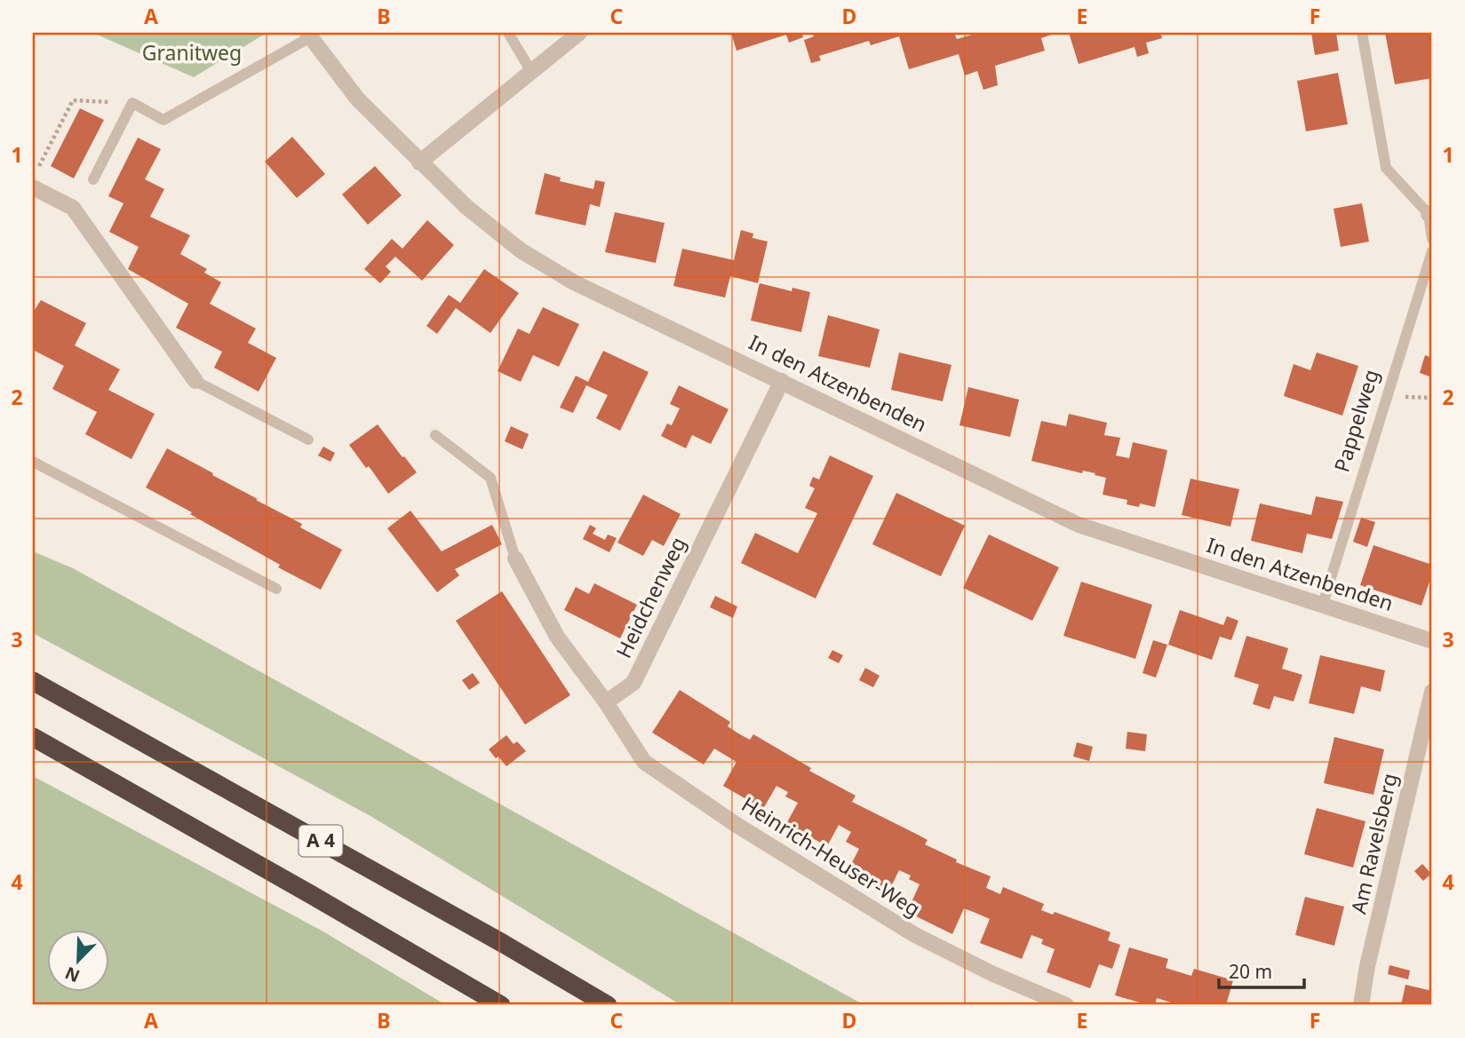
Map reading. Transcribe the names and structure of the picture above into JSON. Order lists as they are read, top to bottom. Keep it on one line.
{"streets":{"highway":["A 4"],"street":["In den Atzenbenden","Heidchenweg","Am Ravelsberg","Heinrich-Heuser-Weg"],"lane":["Pappelweg"]},"crossings":[["In den Atzenbenden","Pappelweg"],["In den Atzenbenden","Heidchenweg"],["Heidchenweg","Heinrich-Heuser-Weg"]],"parks":["Granitweg"],"scale_bar":"20 m","north":"bottom left","grid":{"columns":["A","B","C","D","E","F"],"rows":["1","2","3","4"]}}
